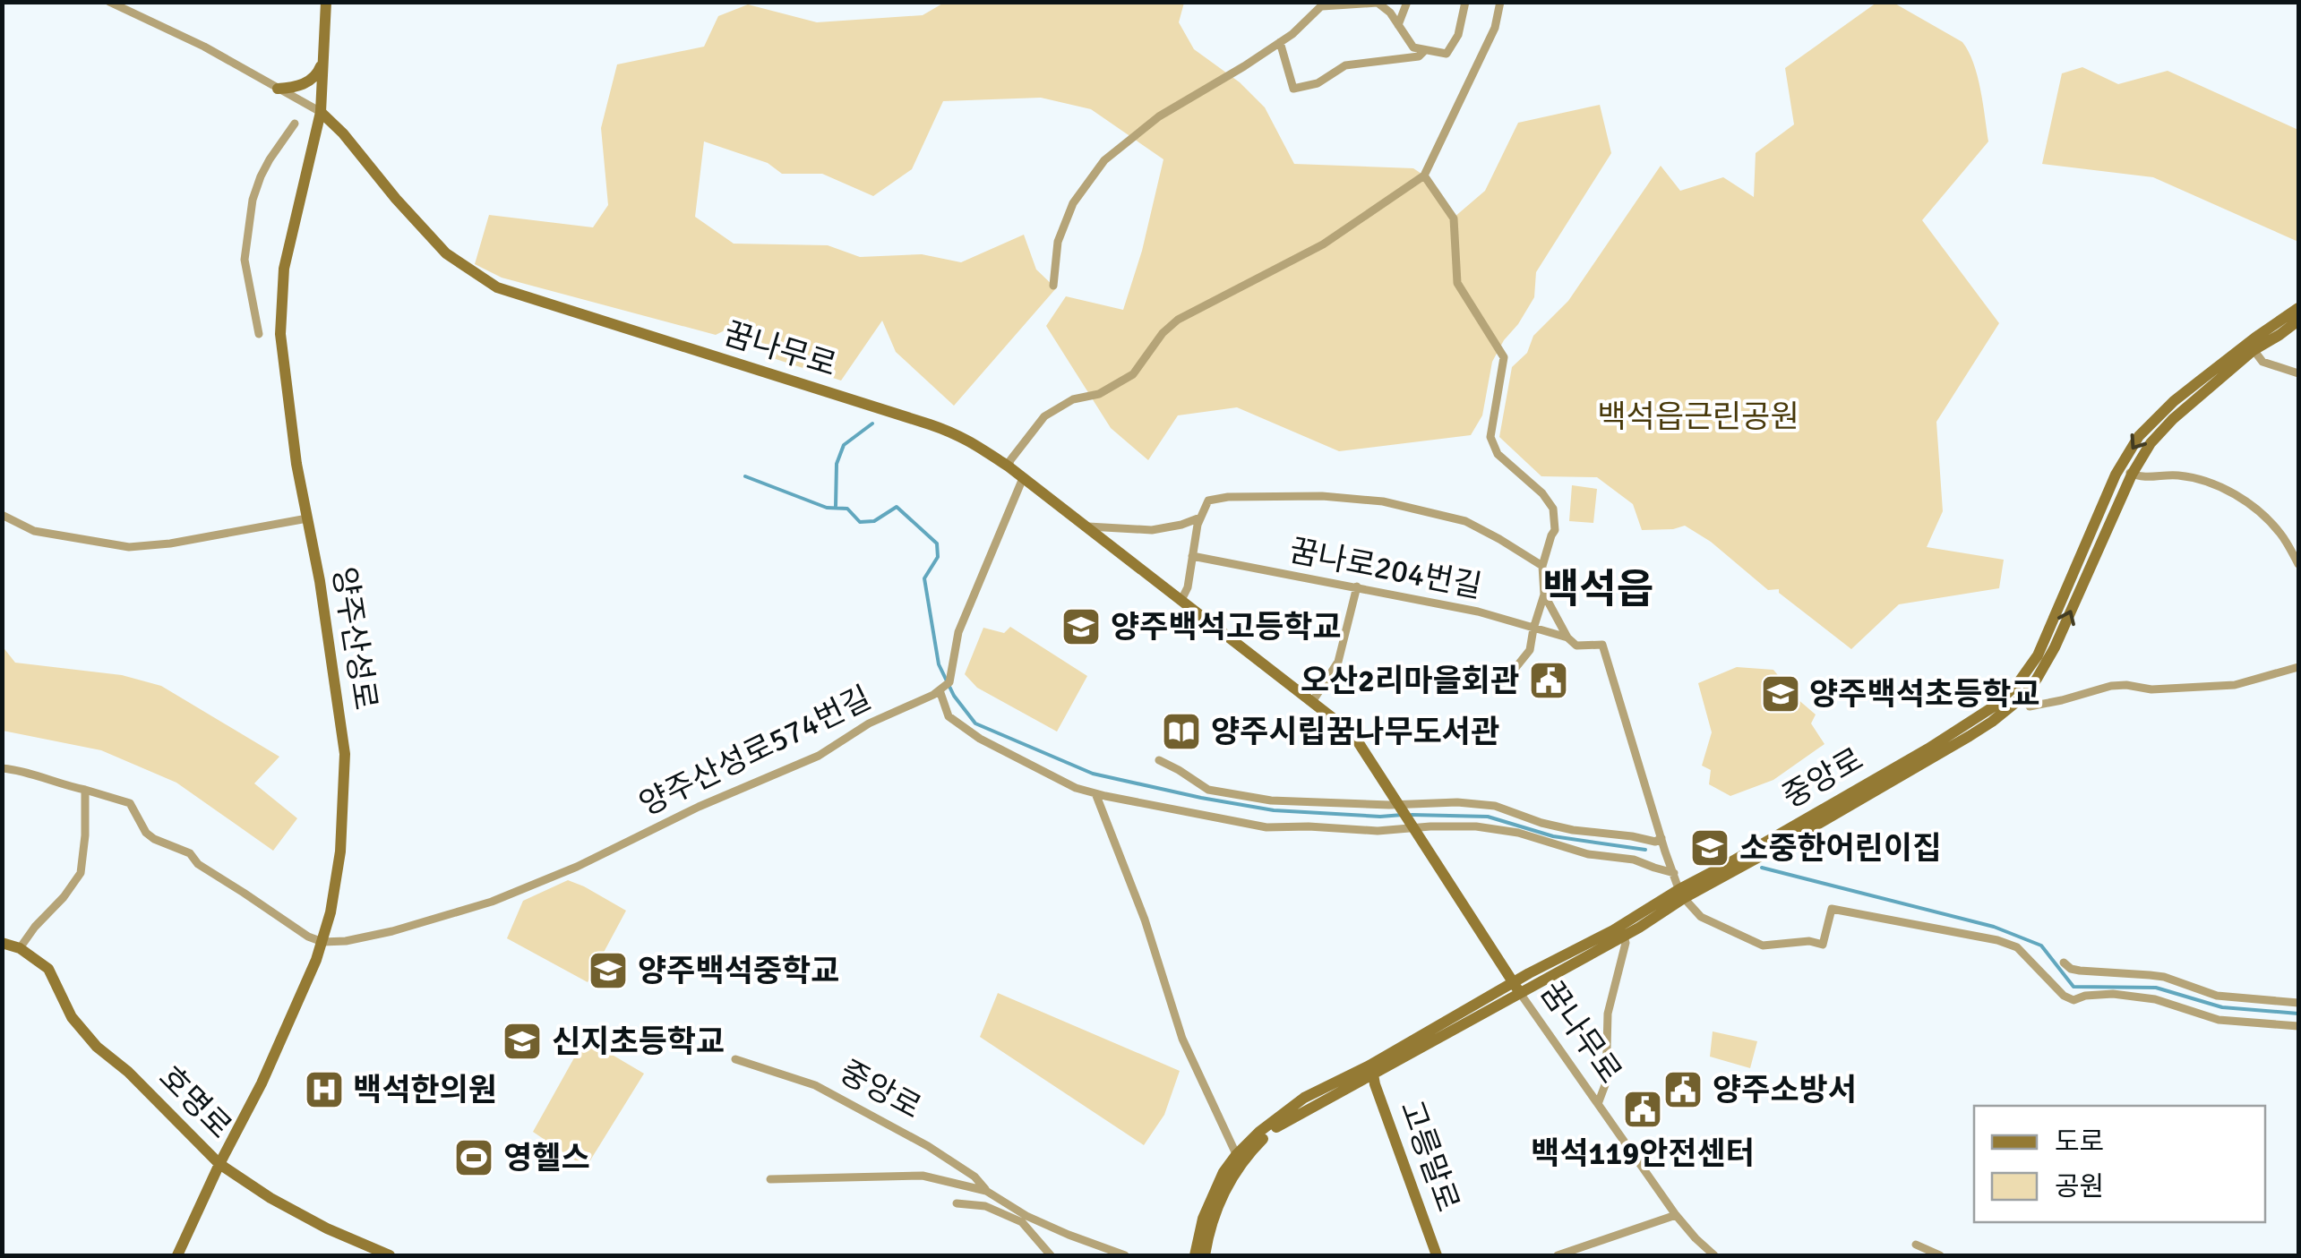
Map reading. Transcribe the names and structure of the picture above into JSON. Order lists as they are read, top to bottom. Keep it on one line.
{"streets":{"street":["꿈나무로","꿈나로204번길","양주산성로","양주산성로574번길","중앙로","호명로","고릉말로"]},"crossings":[["꿈나무로","양주산성로"],["꿈나무로","중앙로"],["양주산성로","양주산성로574번길"],["양주산성로","호명로"],["중앙로","고릉말로"]],"districts":["백석읍"],"parks":["백석읍근린공원"],"places":{"school or university":["양주백석고등학교","양주백석초등학교","소중한어린이집","양주백석중학교","신지초등학교"],"public building":["오산2리마을회관","양주소방서","백석119안전센터"],"library":["양주시립꿈나무도서관"],"hospital":["백석한의원"],"sports":["영헬스"]},"legend":["도로","공원"]}
